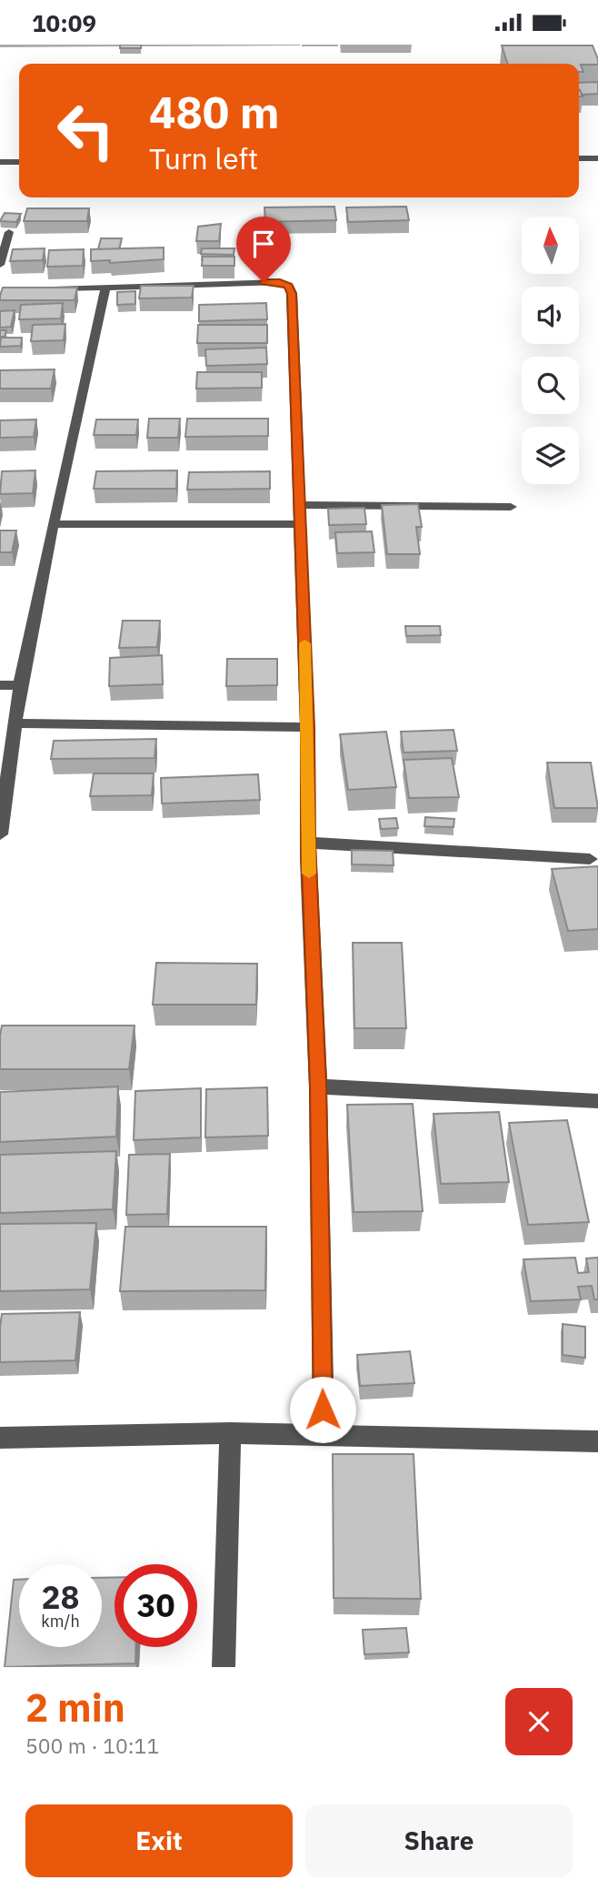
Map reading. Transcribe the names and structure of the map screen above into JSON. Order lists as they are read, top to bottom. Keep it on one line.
{"north":"top","page":{"status":"10:09","turn":["480 m","Turn left"],"speed":"28 km/h","limit":"30","heading":["2 min","500 m · 10:11"],"buttons":["Exit","Share"]}}
